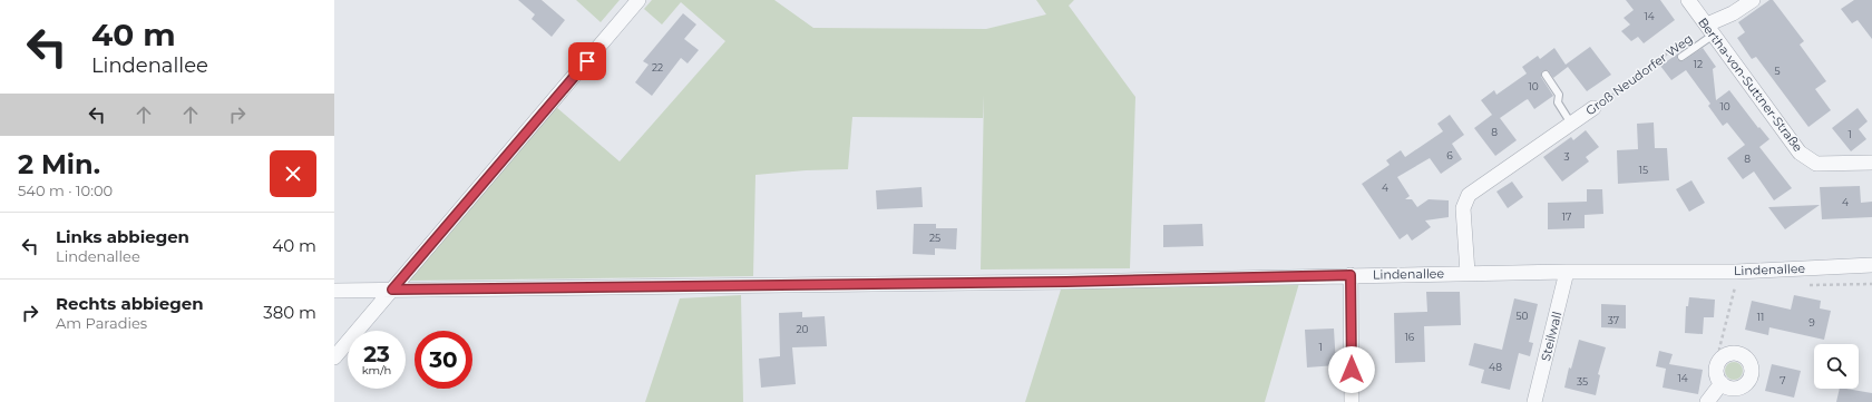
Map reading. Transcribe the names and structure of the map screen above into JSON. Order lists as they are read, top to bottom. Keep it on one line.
{"streets":{"street":["Groß Neudorfer Weg","Bertha-von-Suttner-Straße","Lindenallee","Steilwall"]},"crossings":[["Groß Neudorfer Weg","Lindenallee"],["Lindenallee","Steilwall"]],"house_numbers":["14","12","22","5","10","10","8","1","6","3","8","15","4","4","17","25","50","11","37","9","20","16","1","48","14","7","35"],"page":{"turn":["40 m","Lindenallee"],"heading":["2 Min.","540 m · 10:00"],"list":[{"name":"Links abbiegen","note":"Lindenallee","value":"40 m"},{"name":"Rechts abbiegen","note":"Am Paradies","value":"380 m"}],"speed":"23 km/h","limit":"30"}}
